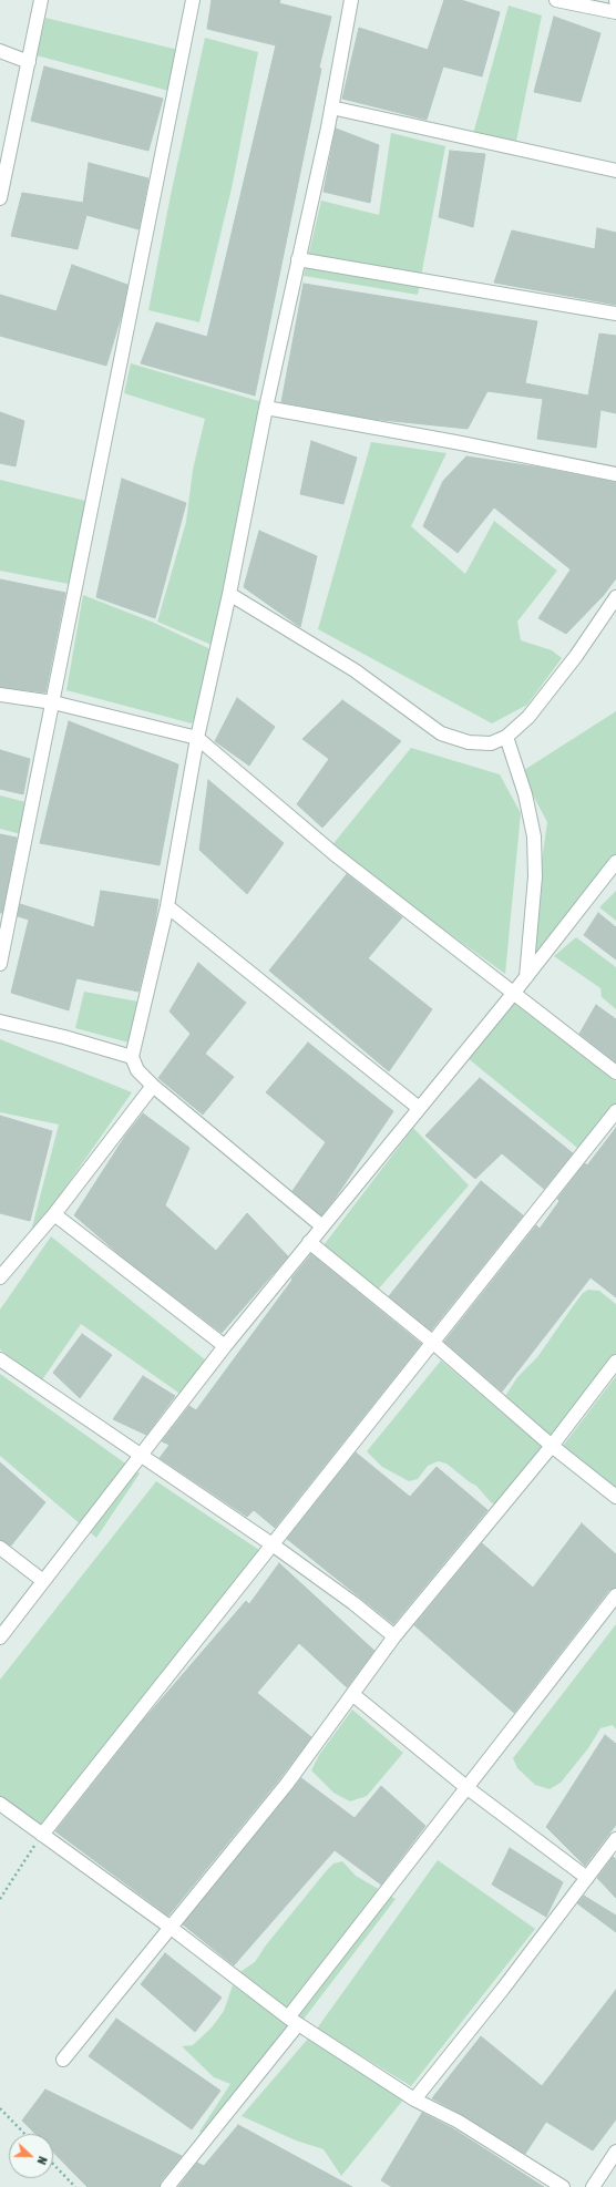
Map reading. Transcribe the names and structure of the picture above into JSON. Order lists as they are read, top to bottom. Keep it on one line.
{"north":"right"}
